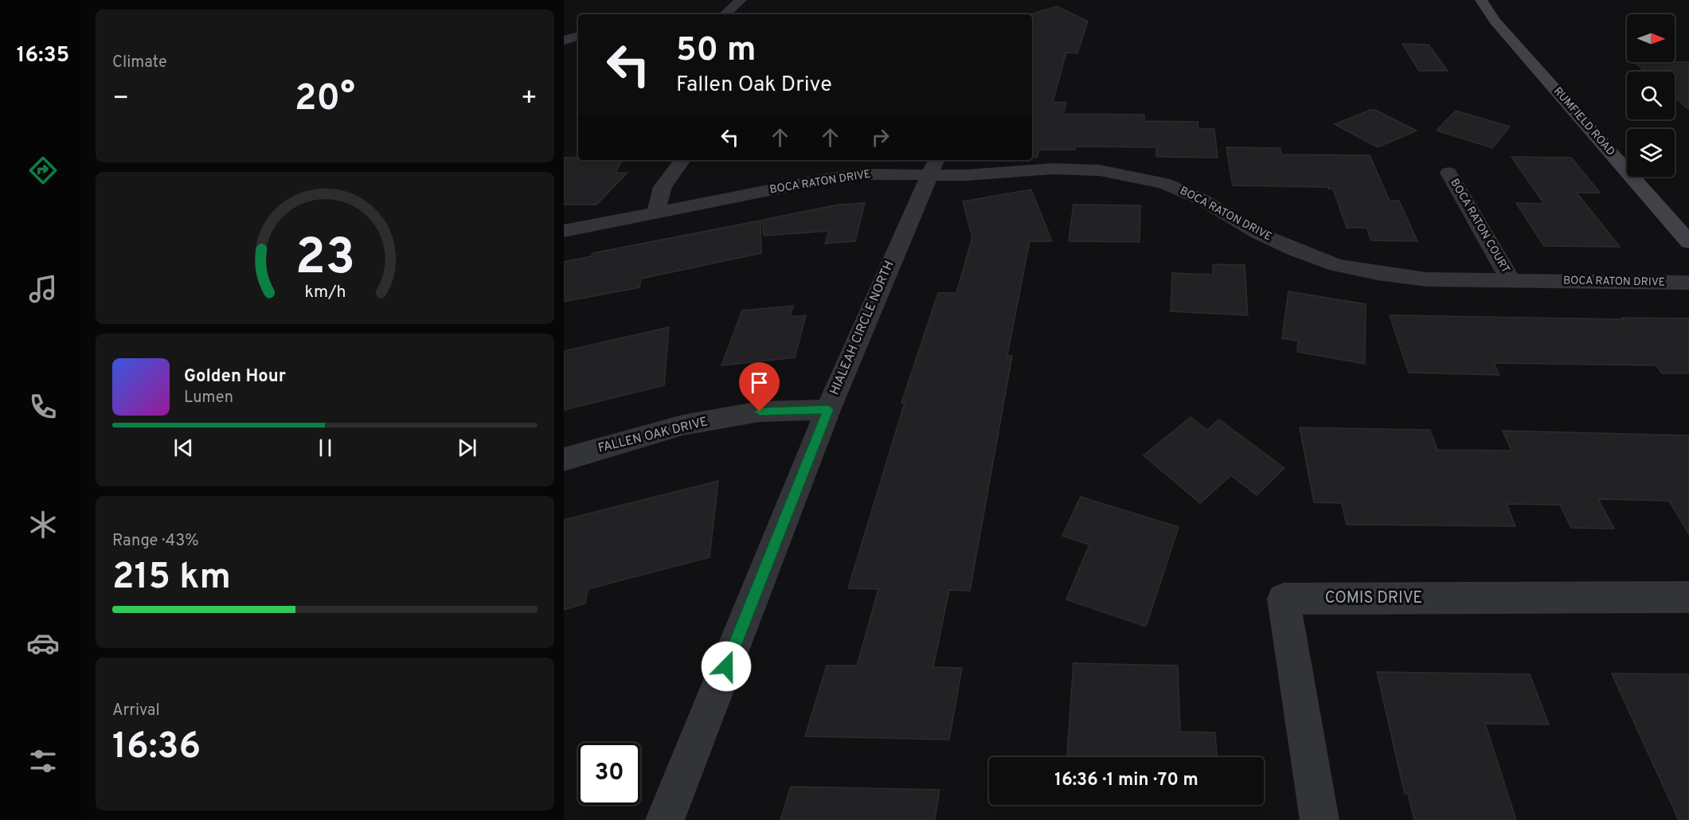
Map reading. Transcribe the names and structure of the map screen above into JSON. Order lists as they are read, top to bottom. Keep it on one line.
{"streets":{"main road":["RUMFIELD ROAD"],"street":["BOCA RATON DRIVE","BOCA RATON COURT","HIALEAH CIRCLE NORTH","FALLEN OAK DRIVE","COMIS DRIVE"]},"crossings":[["BOCA RATON DRIVE","BOCA RATON COURT"],["BOCA RATON DRIVE","HIALEAH CIRCLE NORTH"],["HIALEAH CIRCLE NORTH","FALLEN OAK DRIVE"]],"north":"right","page":{"tabs":"16:35","tile":["Climate",["Range · 43%","215 km"],["Arrival","16:36"]],"turn":["50 m","Fallen Oak Drive"],"heat":["−","20°","+"],"song":["Golden Hour","Lumen"],"limit":"30","trip":"16:36 · 1 min · 70 m","gauge":["23","km/h"]}}
